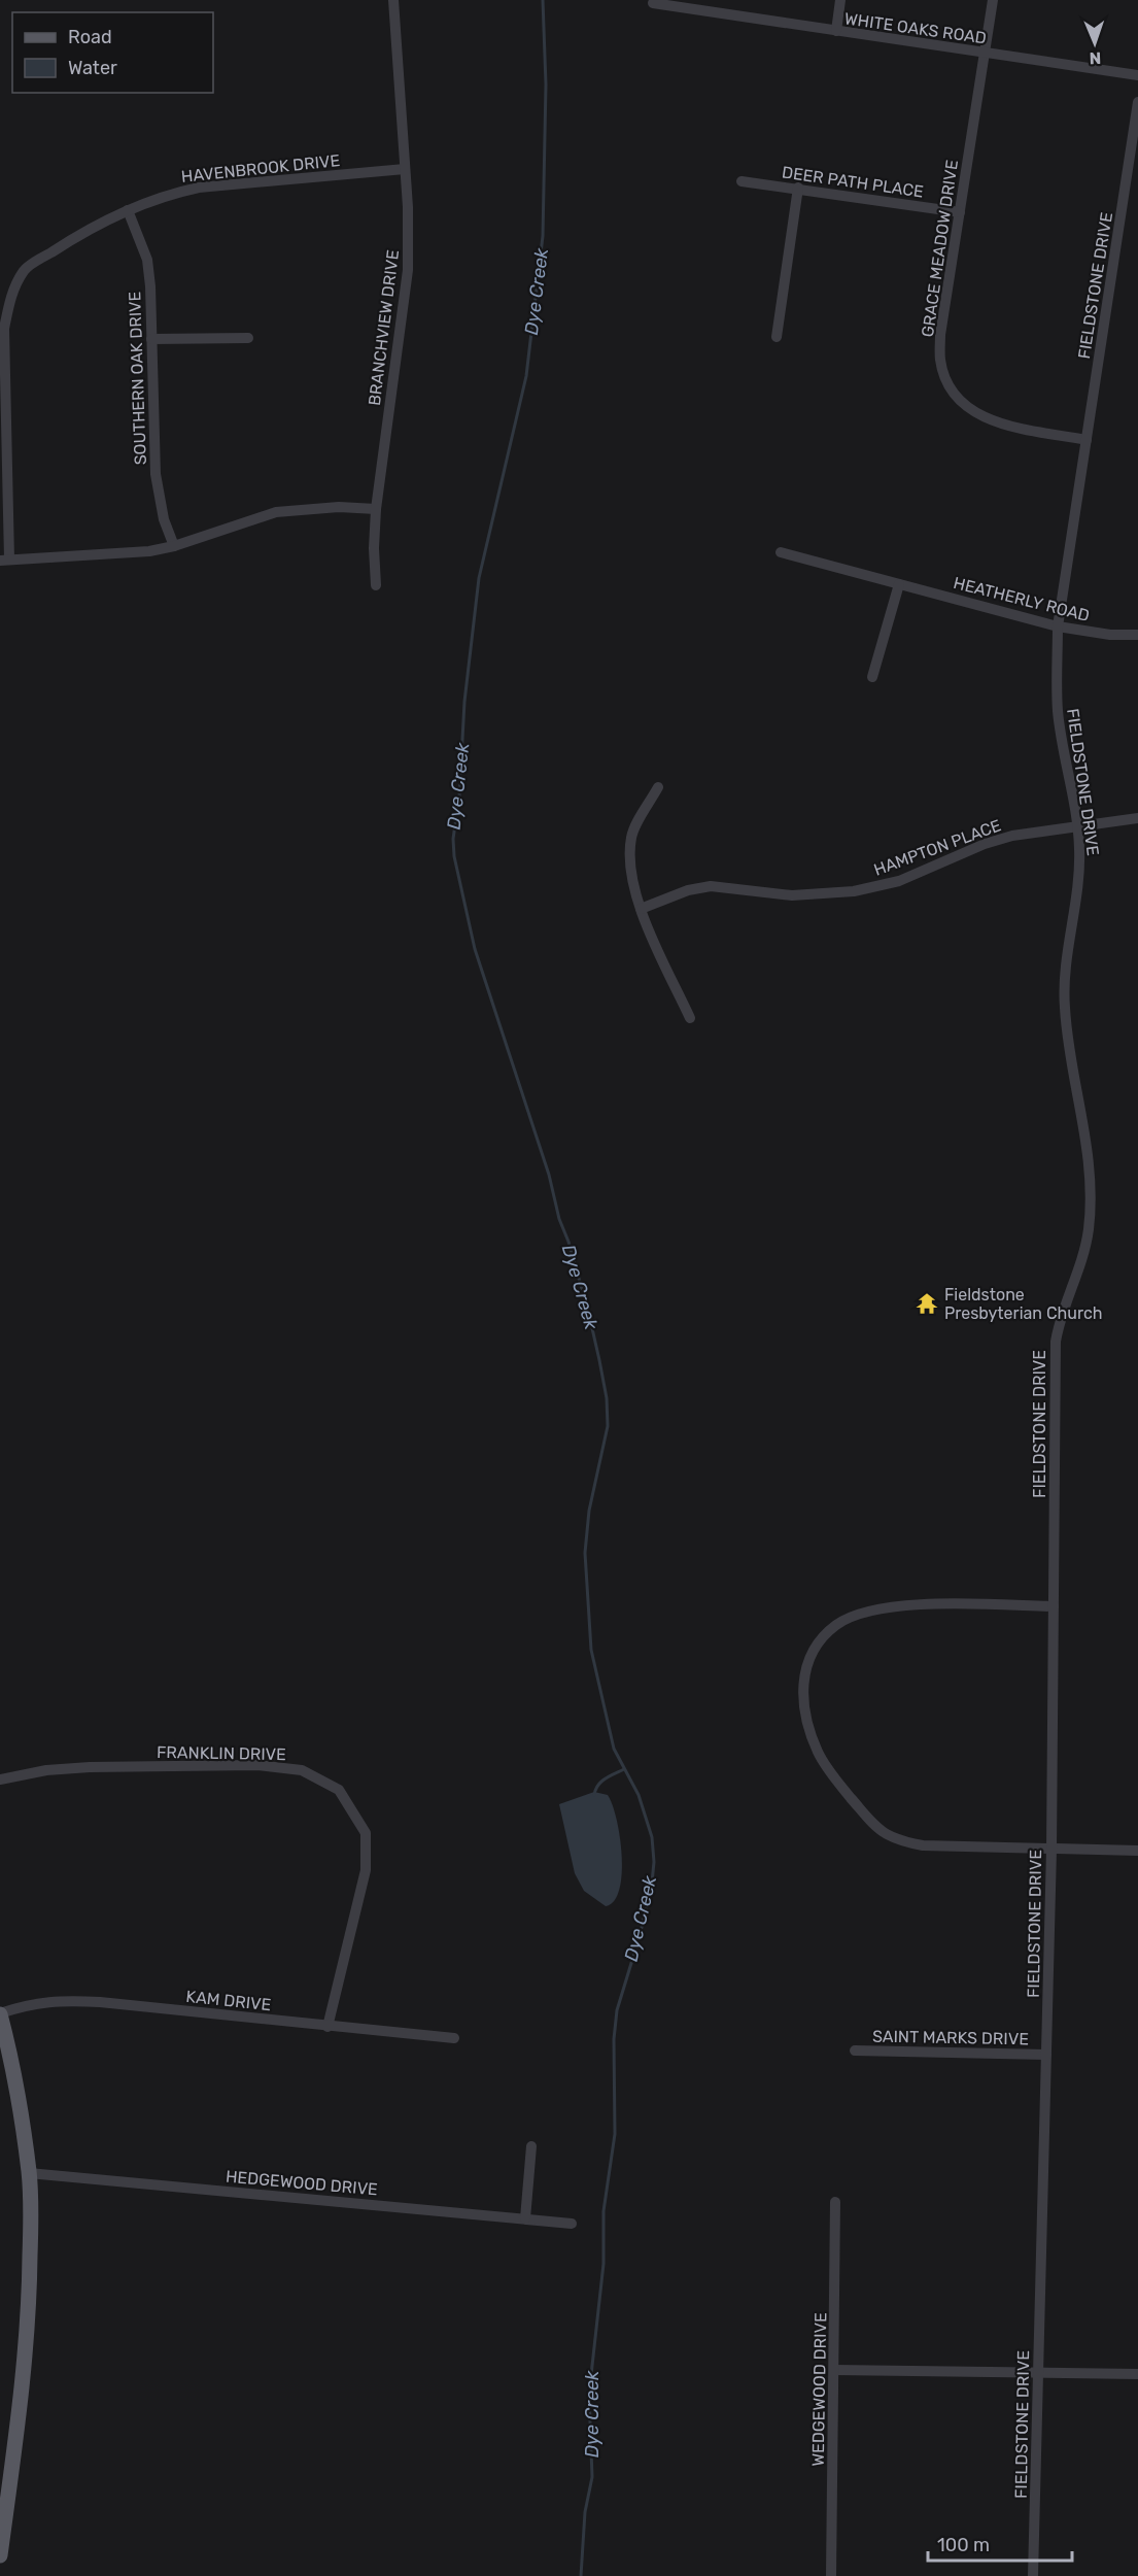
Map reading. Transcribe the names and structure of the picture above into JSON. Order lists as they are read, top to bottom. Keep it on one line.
{"streets":{"street":["WHITE OAKS ROAD","HAVENBROOK DRIVE","DEER PATH PLACE","GRACE MEADOW DRIVE","FIELDSTONE DRIVE","BRANCHVIEW DRIVE","SOUTHERN OAK DRIVE","HEATHERLY ROAD","HAMPTON PLACE","FRANKLIN DRIVE","KAM DRIVE","SAINT MARKS DRIVE","HEDGEWOOD DRIVE","WEDGEWOOD DRIVE"]},"crossings":[["WHITE OAKS ROAD","GRACE MEADOW DRIVE"],["HAVENBROOK DRIVE","BRANCHVIEW DRIVE"],["HAVENBROOK DRIVE","SOUTHERN OAK DRIVE"],["DEER PATH PLACE","GRACE MEADOW DRIVE"],["GRACE MEADOW DRIVE","FIELDSTONE DRIVE"],["FIELDSTONE DRIVE","HEATHERLY ROAD"],["FIELDSTONE DRIVE","HAMPTON PLACE"],["FIELDSTONE DRIVE","SAINT MARKS DRIVE"],["FRANKLIN DRIVE","KAM DRIVE"]],"water":["Dye Creek"],"places":{"temple":["Fieldstone Presbyterian Church"]},"legend":["Road","Water"],"scale_bar":"100 m","north":"bottom"}
